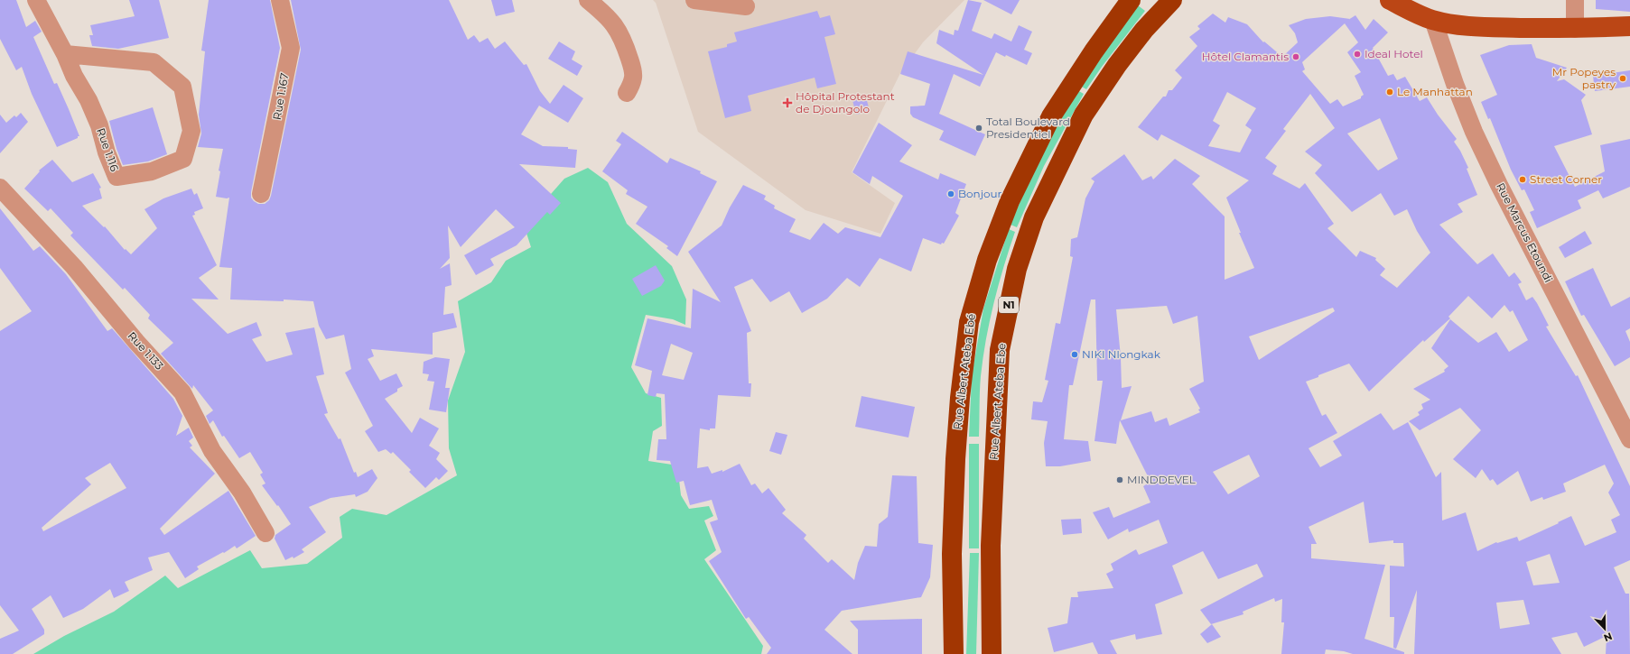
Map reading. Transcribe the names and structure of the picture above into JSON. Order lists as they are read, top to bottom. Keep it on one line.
{"streets":{"highway":["N1","Rue Albert Ateba Ebé","Rue Albert Ateba Ebe"],"street":["Rue 1.167","Rue 1.116","Rue Marcus Etoundi","Rue 1.133"]},"places":{"other":["Ideal Hotel","Hôtel Clamantis","Mr Popeyes pastry","Le Manhattan","Total Boulevard Presidentiel","Street Corner","Bonjour","NIKI Nlongkak","MINDDEVEL"],"health":["Hôpital Protestant de Djoungolo"]},"north":"bottom"}
